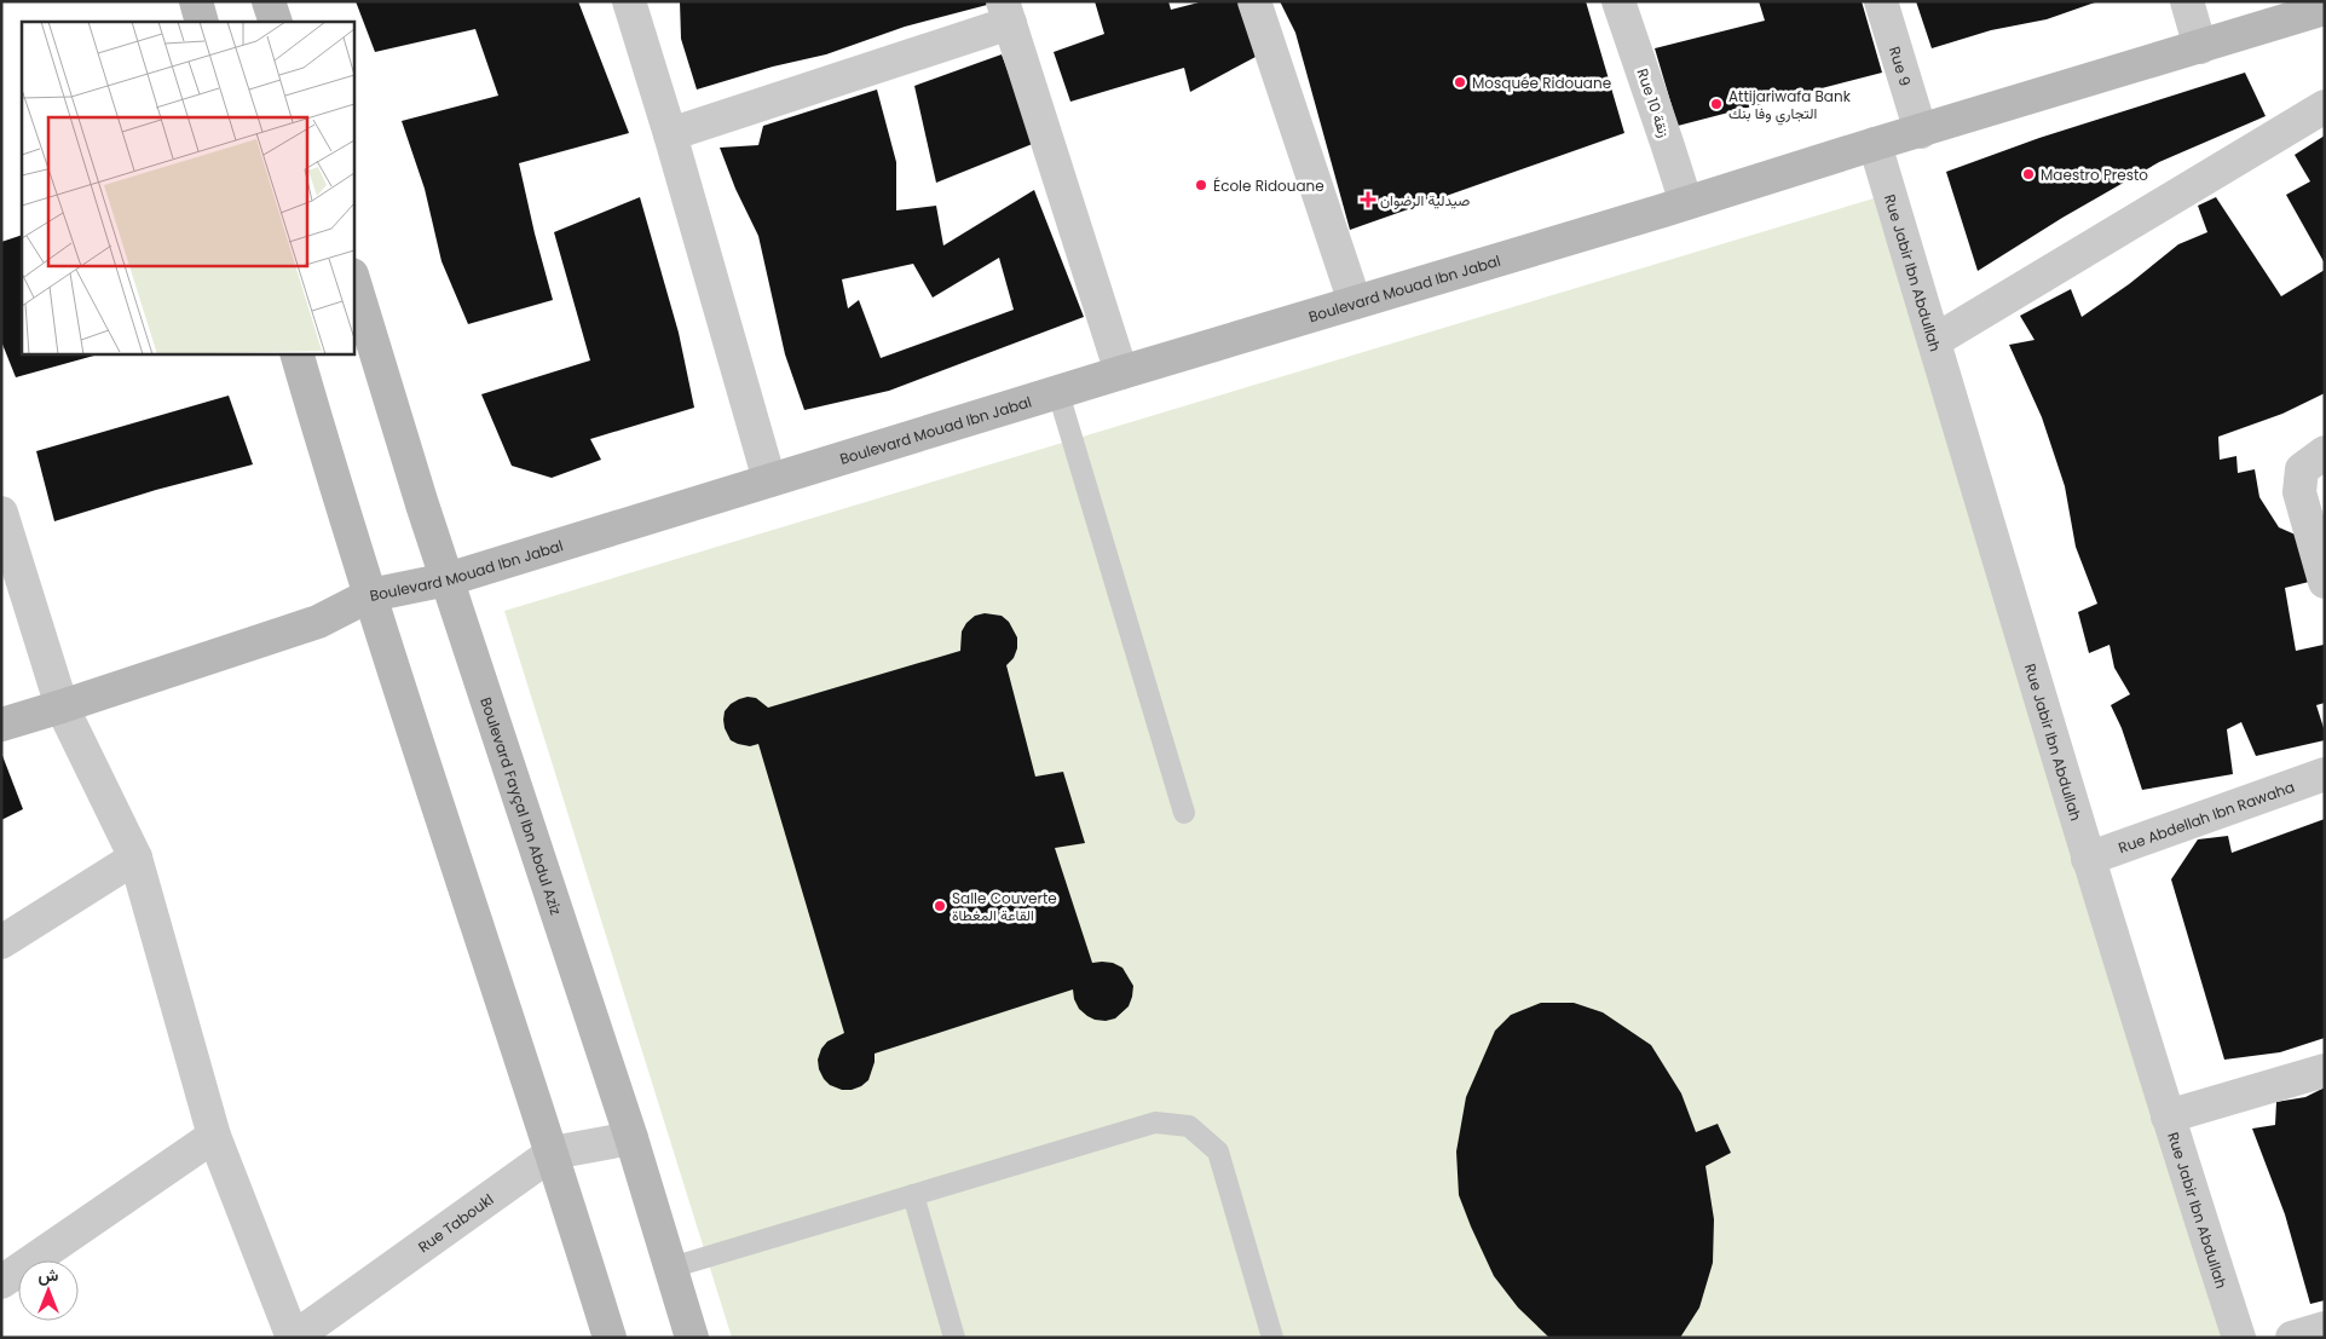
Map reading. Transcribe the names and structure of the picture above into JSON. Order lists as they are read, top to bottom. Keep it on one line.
{"streets":{"main road":["Boulevard Mouad Ibn Jabal","Boulevard Fayçal Ibn Abdul Aziz"],"street":["Rue 9","Rue 10 زنقة","Rue Jabir Ibn Abdullah","Rue Abdellah Ibn Rawaha","Rue Taboukl"]},"crossings":[["Rue 9","Boulevard Mouad Ibn Jabal"],["Rue 10 زنقة","Boulevard Mouad Ibn Jabal"],["Rue Jabir Ibn Abdullah","Boulevard Mouad Ibn Jabal"],["Rue Jabir Ibn Abdullah","Rue Abdellah Ibn Rawaha"],["Boulevard Mouad Ibn Jabal","Boulevard Fayçal Ibn Abdul Aziz"],["Boulevard Fayçal Ibn Abdul Aziz","Rue Taboukl"]],"places":{"other":["Mosquée Ridouane","Attijariwafa Bank التجاري وفا بنك","Maestro Presto","École Ridouane","Salle Couverte القاعة المغطاة"],"health":["صيدلية الرضوان"]},"north":"top"}
